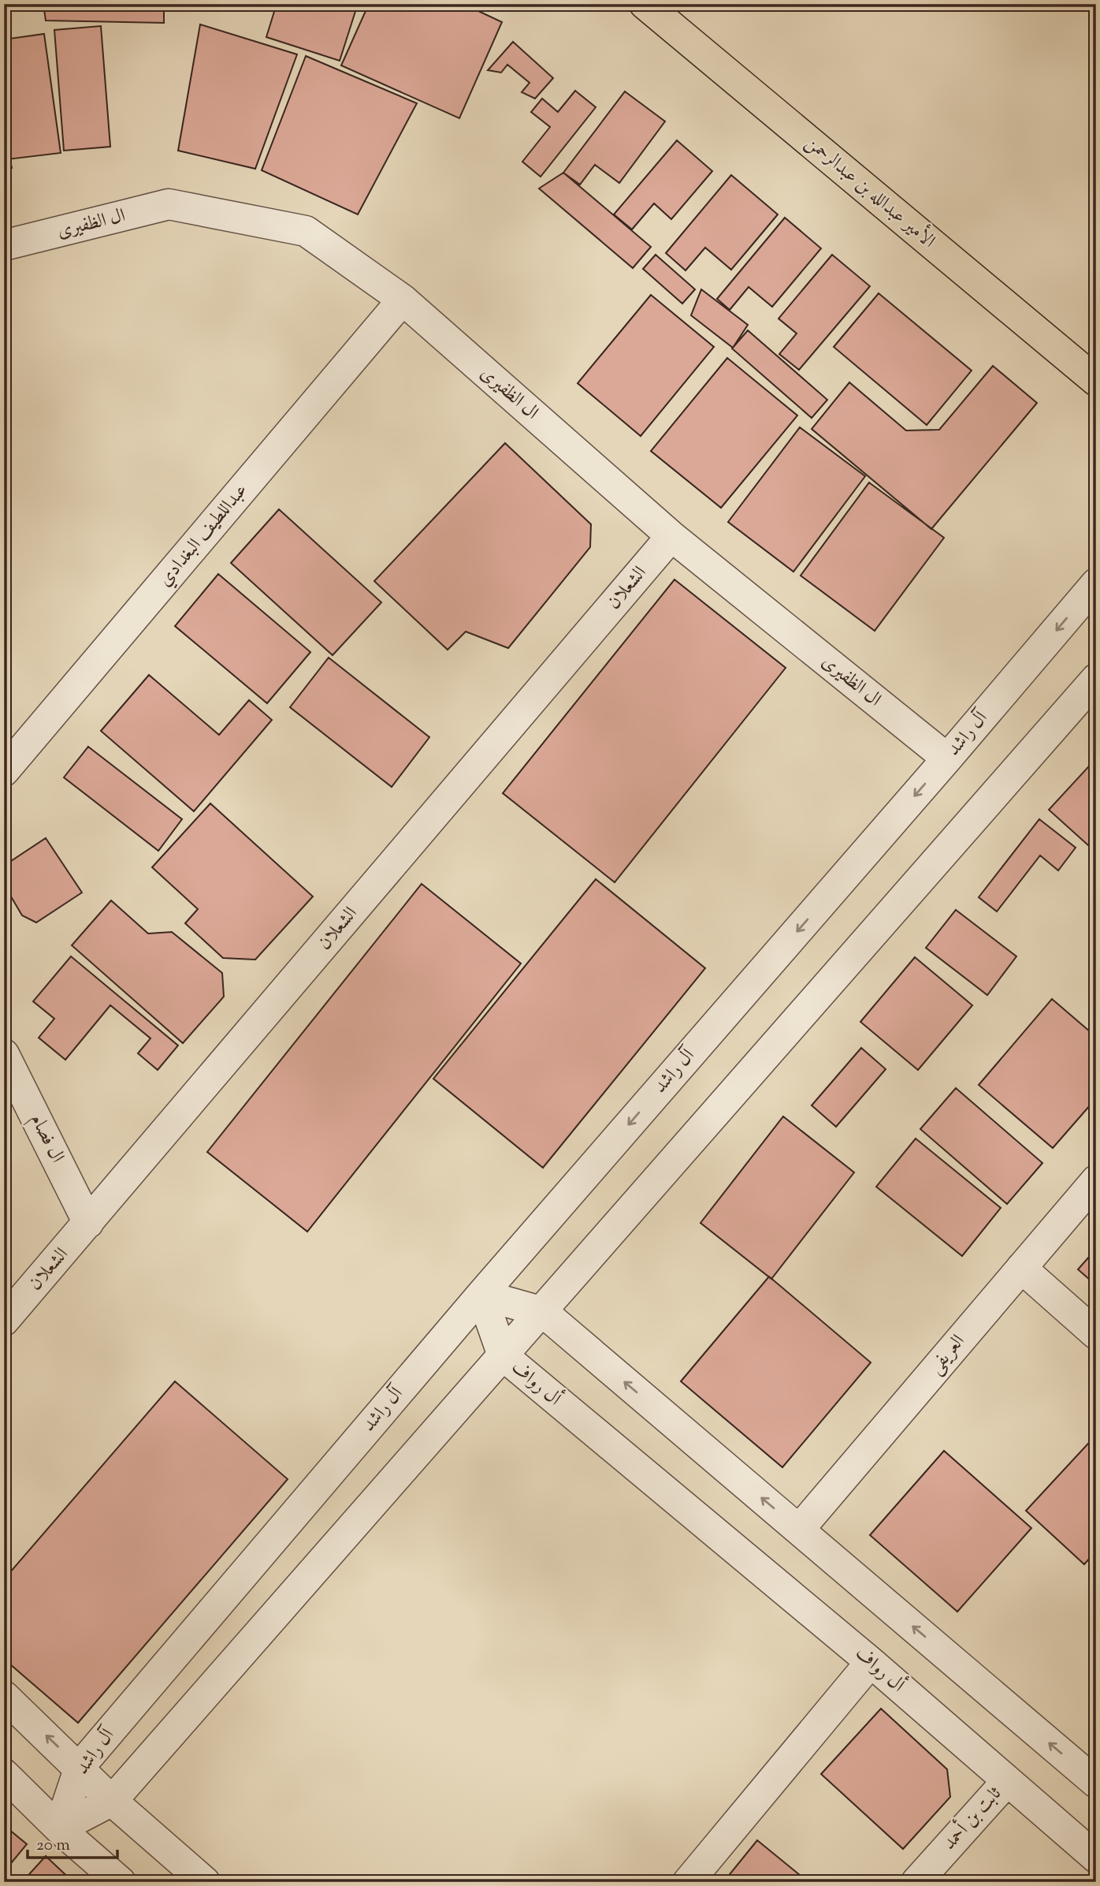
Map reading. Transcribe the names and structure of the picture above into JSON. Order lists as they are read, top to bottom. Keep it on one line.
{"streets":{"main road":["الأمير عبدالله بن عبدالرحمن"],"street":["ال الظفيرى","عبداللطيف البغدادي","الشعلان","آل راشد","ال فصام","العريفى","أل رواف","ثابت بن أحمد"]},"crossings":[["ال الظفيرى","عبداللطيف البغدادي"],["ال الظفيرى","الشعلان"],["ال الظفيرى","آل راشد"],["الشعلان","ال فصام"],["آل راشد","أل رواف"],["أل رواف","ثابت بن أحمد"]],"scale_bar":"20 m"}
